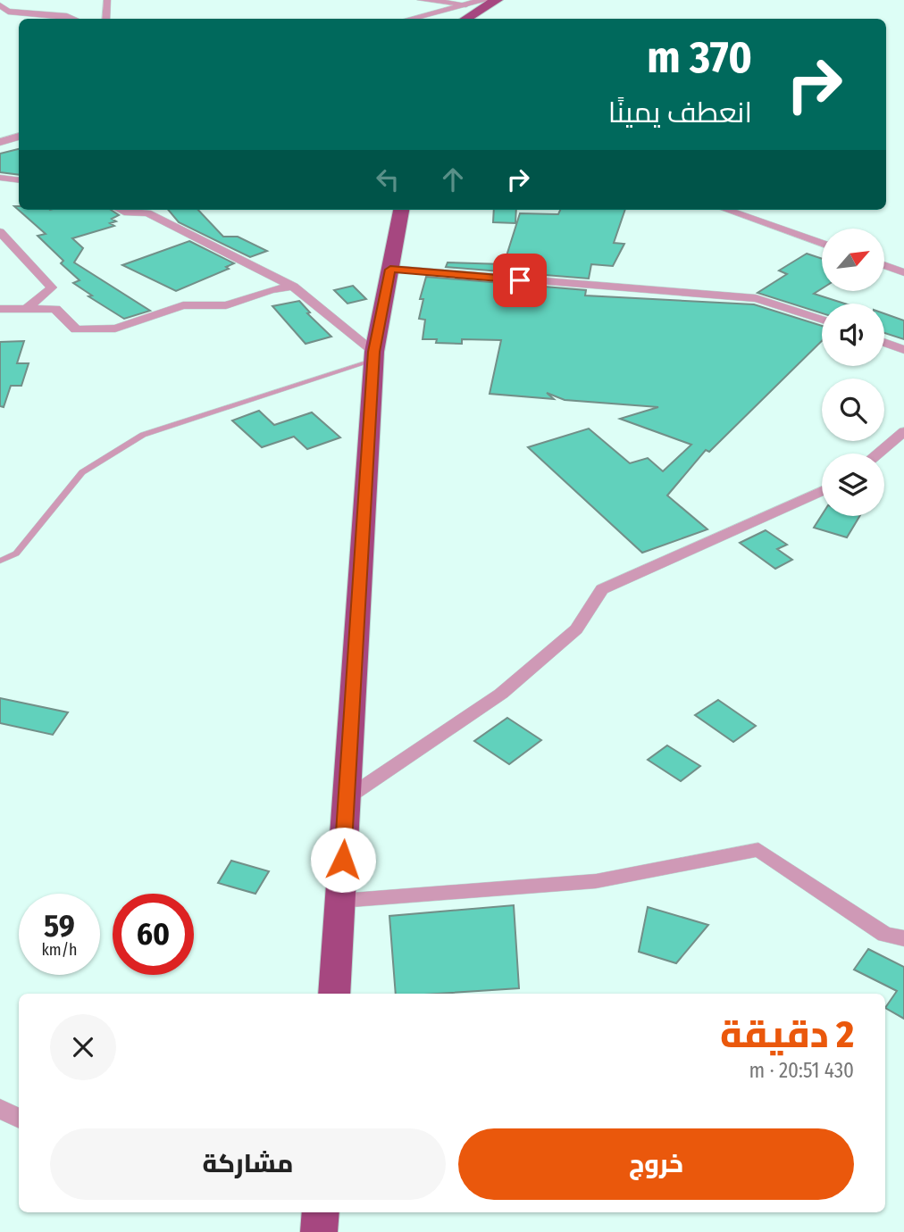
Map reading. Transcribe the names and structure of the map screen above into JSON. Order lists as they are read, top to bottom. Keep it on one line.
{"north":"top right","page":{"turn":["370 m","انعطف يمينًا"],"speed":"59 km/h","limit":"60","heading":["2 دقيقة","430 m · 20:51"],"buttons":["خروج","مشاركة"]}}
